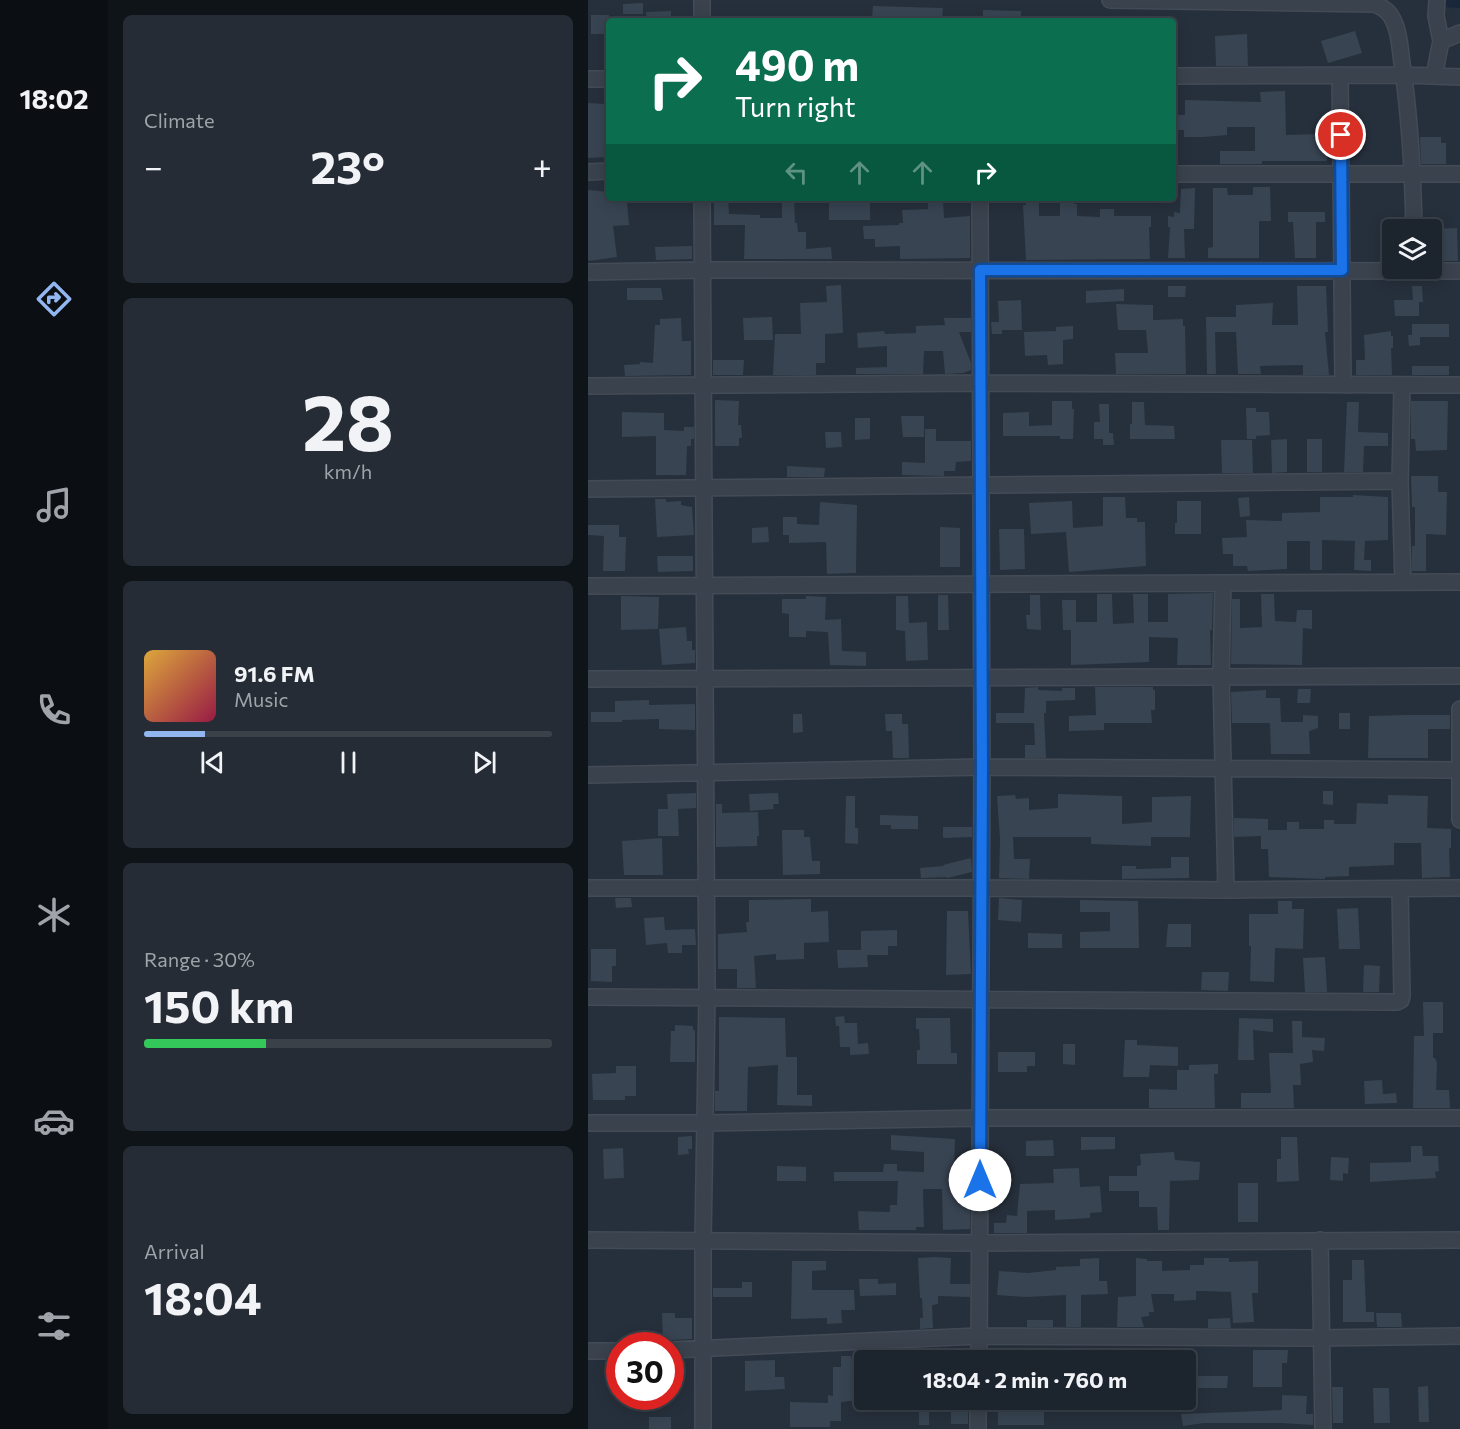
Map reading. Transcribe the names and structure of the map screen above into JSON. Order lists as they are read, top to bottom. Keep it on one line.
{"page":{"tabs":"18:02","tile":["Climate",["28","km/h"],["Range · 30%","150 km"],["Arrival","18:04"]],"turn":["490 m","Turn right"],"heat":["−","23°","+"],"song":["91.6 FM","Music"],"limit":"30","trip":"18:04 · 2 min · 760 m"}}
